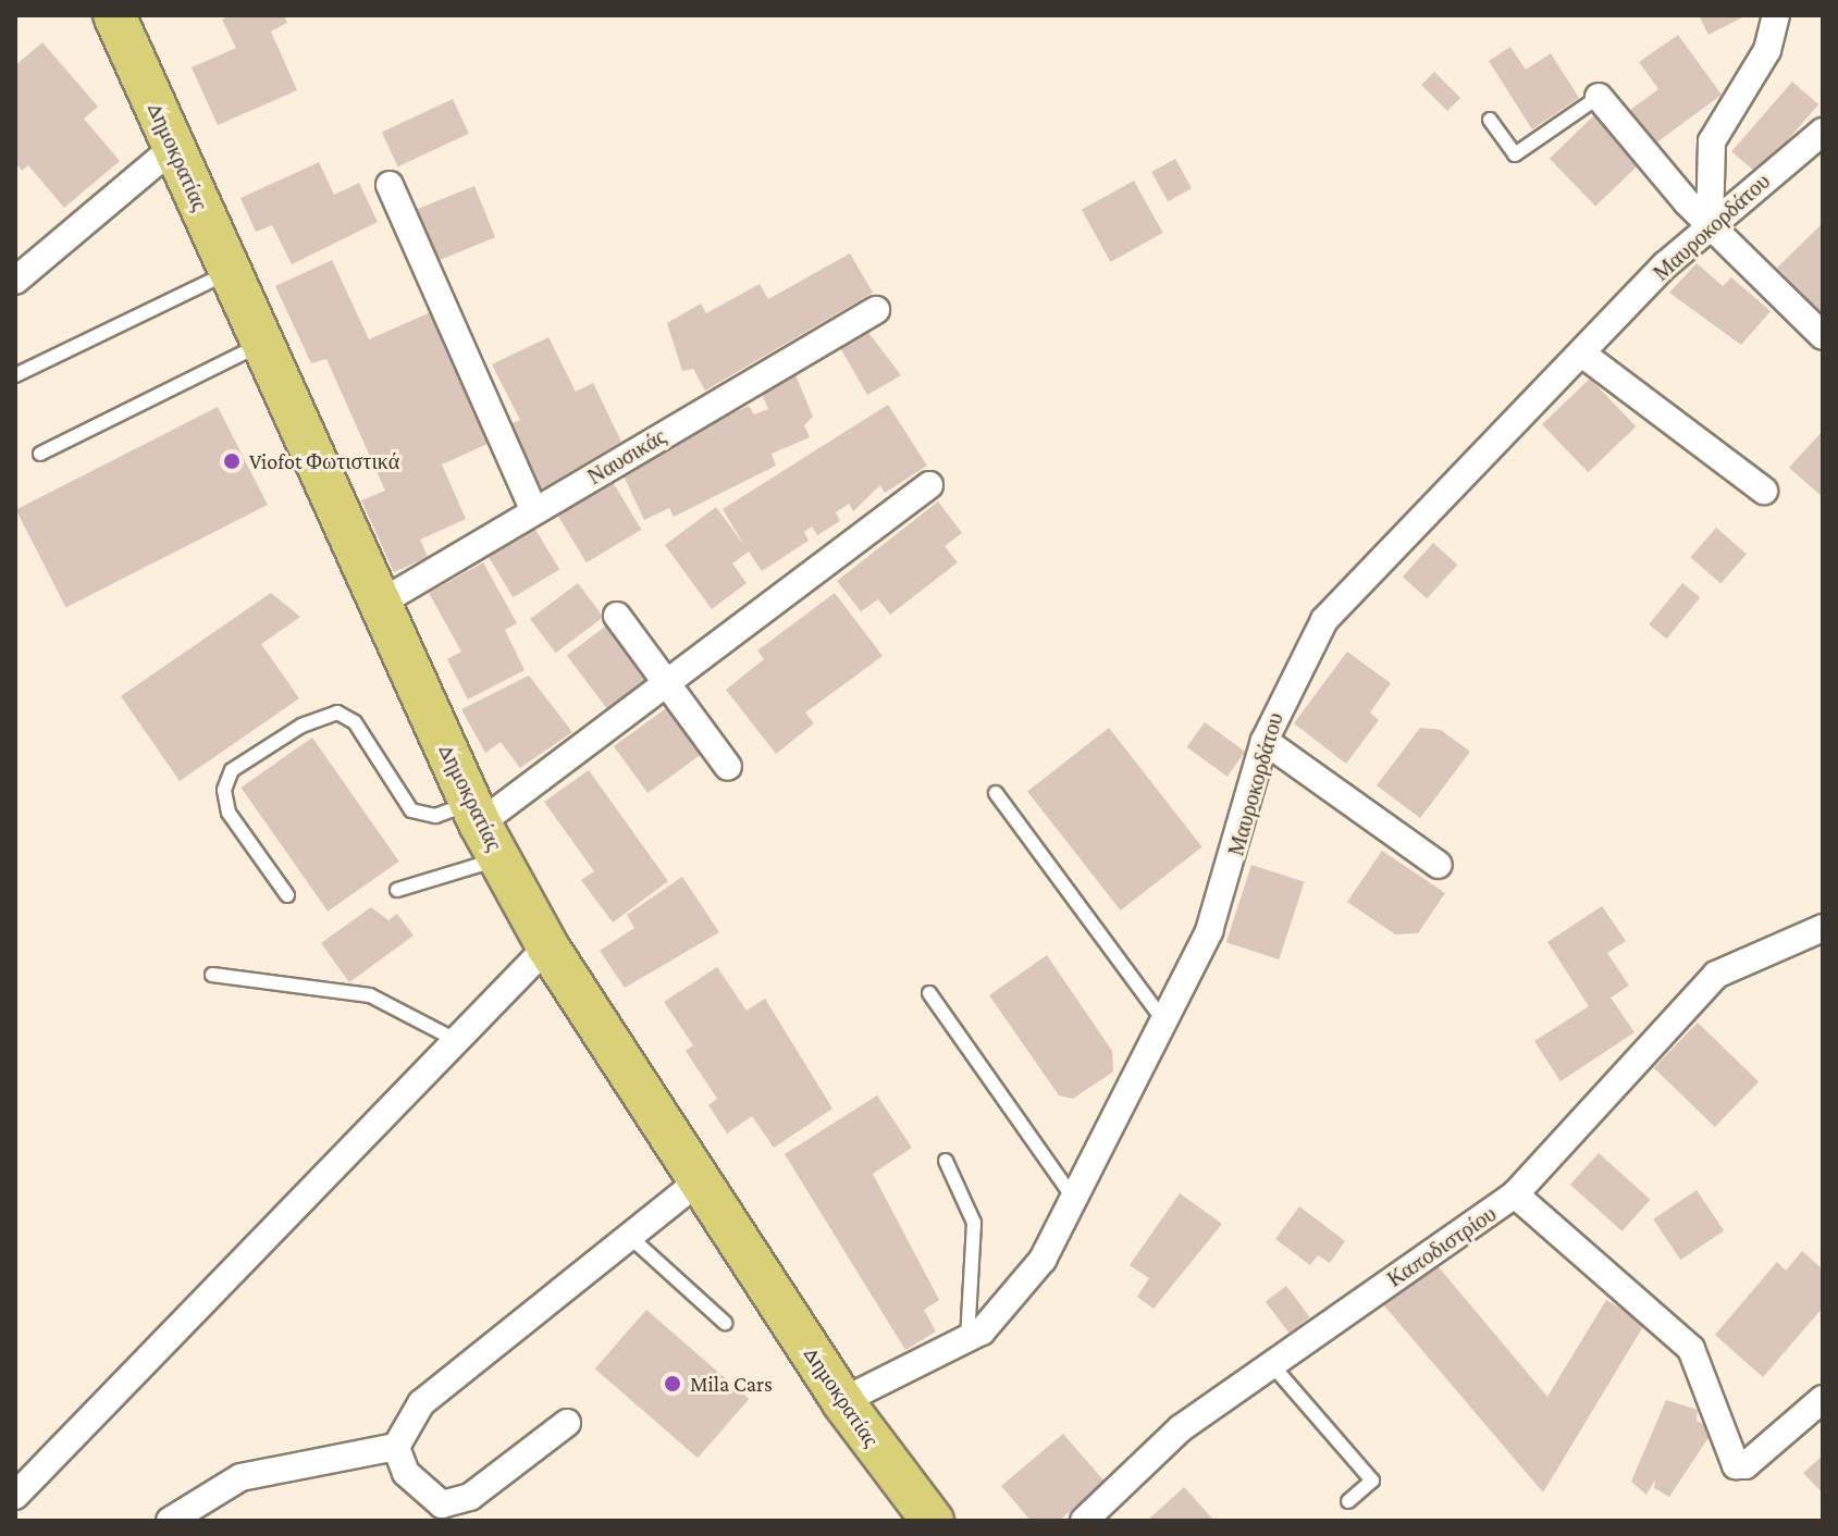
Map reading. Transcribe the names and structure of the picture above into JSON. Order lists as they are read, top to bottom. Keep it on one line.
{"streets":{"main road":["Δημοκρατίας"],"street":["Μαυροκορδάτου","Ναυσικάς","Καποδιστρίου"]},"crossings":[["Δημοκρατίας","Μαυροκορδάτου"],["Δημοκρατίας","Ναυσικάς"]],"places":["Viofot Φωτιστικά","Mila Cars"]}
